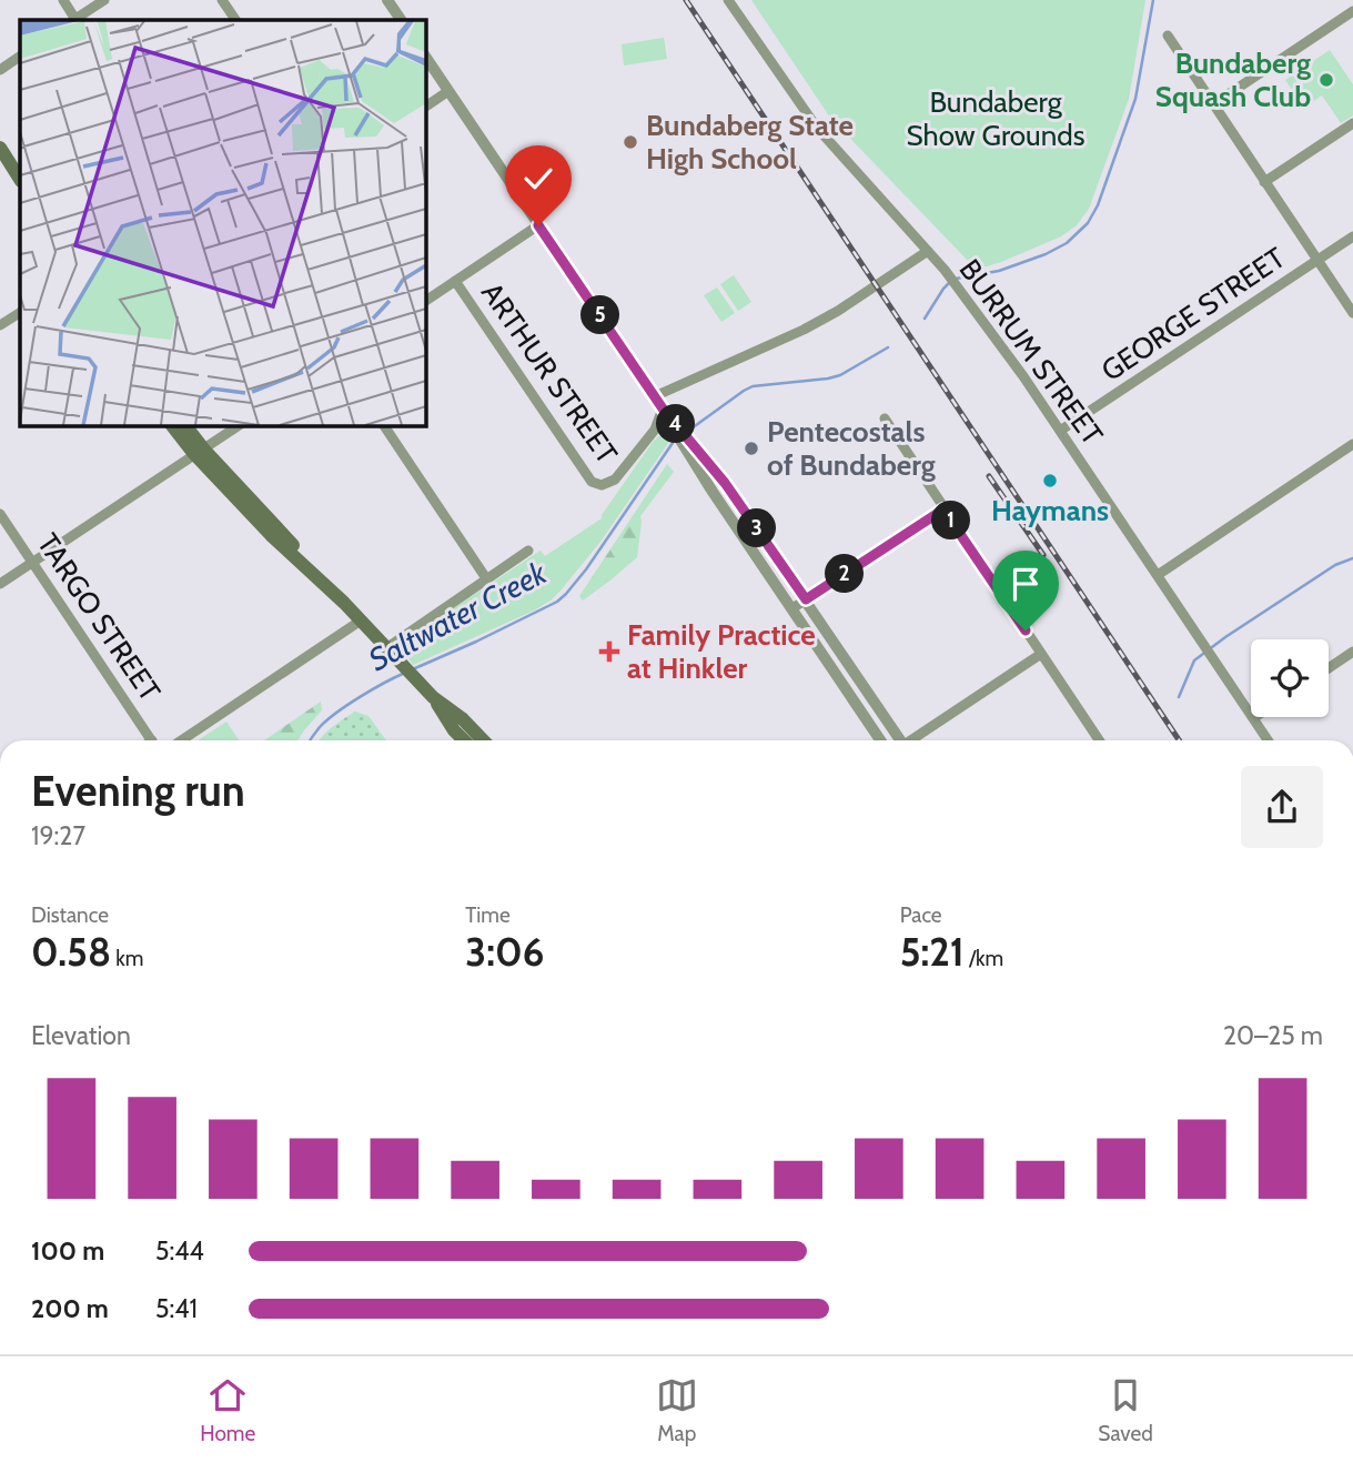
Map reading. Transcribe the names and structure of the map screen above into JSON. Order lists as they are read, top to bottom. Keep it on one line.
{"streets":{"street":["GEORGE STREET","BURRUM STREET","ARTHUR STREET","TARGO STREET"]},"crossings":[["GEORGE STREET","BURRUM STREET"]],"water":["Saltwater Creek"],"parks":["Bundaberg Show Grounds"],"places":{"other":["Bundaberg Squash Club","Bundaberg State High School","Pentecostals of Bundaberg","Haymans"],"health":["Family Practice at Hinkler"]},"page":{"pins":["5","4","1","3","2"],"heading":["Evening run","19:27"],"stats":[["Distance","0.58 km"],["Time","3:06"],["Pace","5:21 /km"]],"chart":["Elevation","20–25 m"],"list":[{"name":"100 m","note":"5:44"},{"name":"200 m","note":"5:41"}],"tabs":["Home","Map","Saved"]}}
